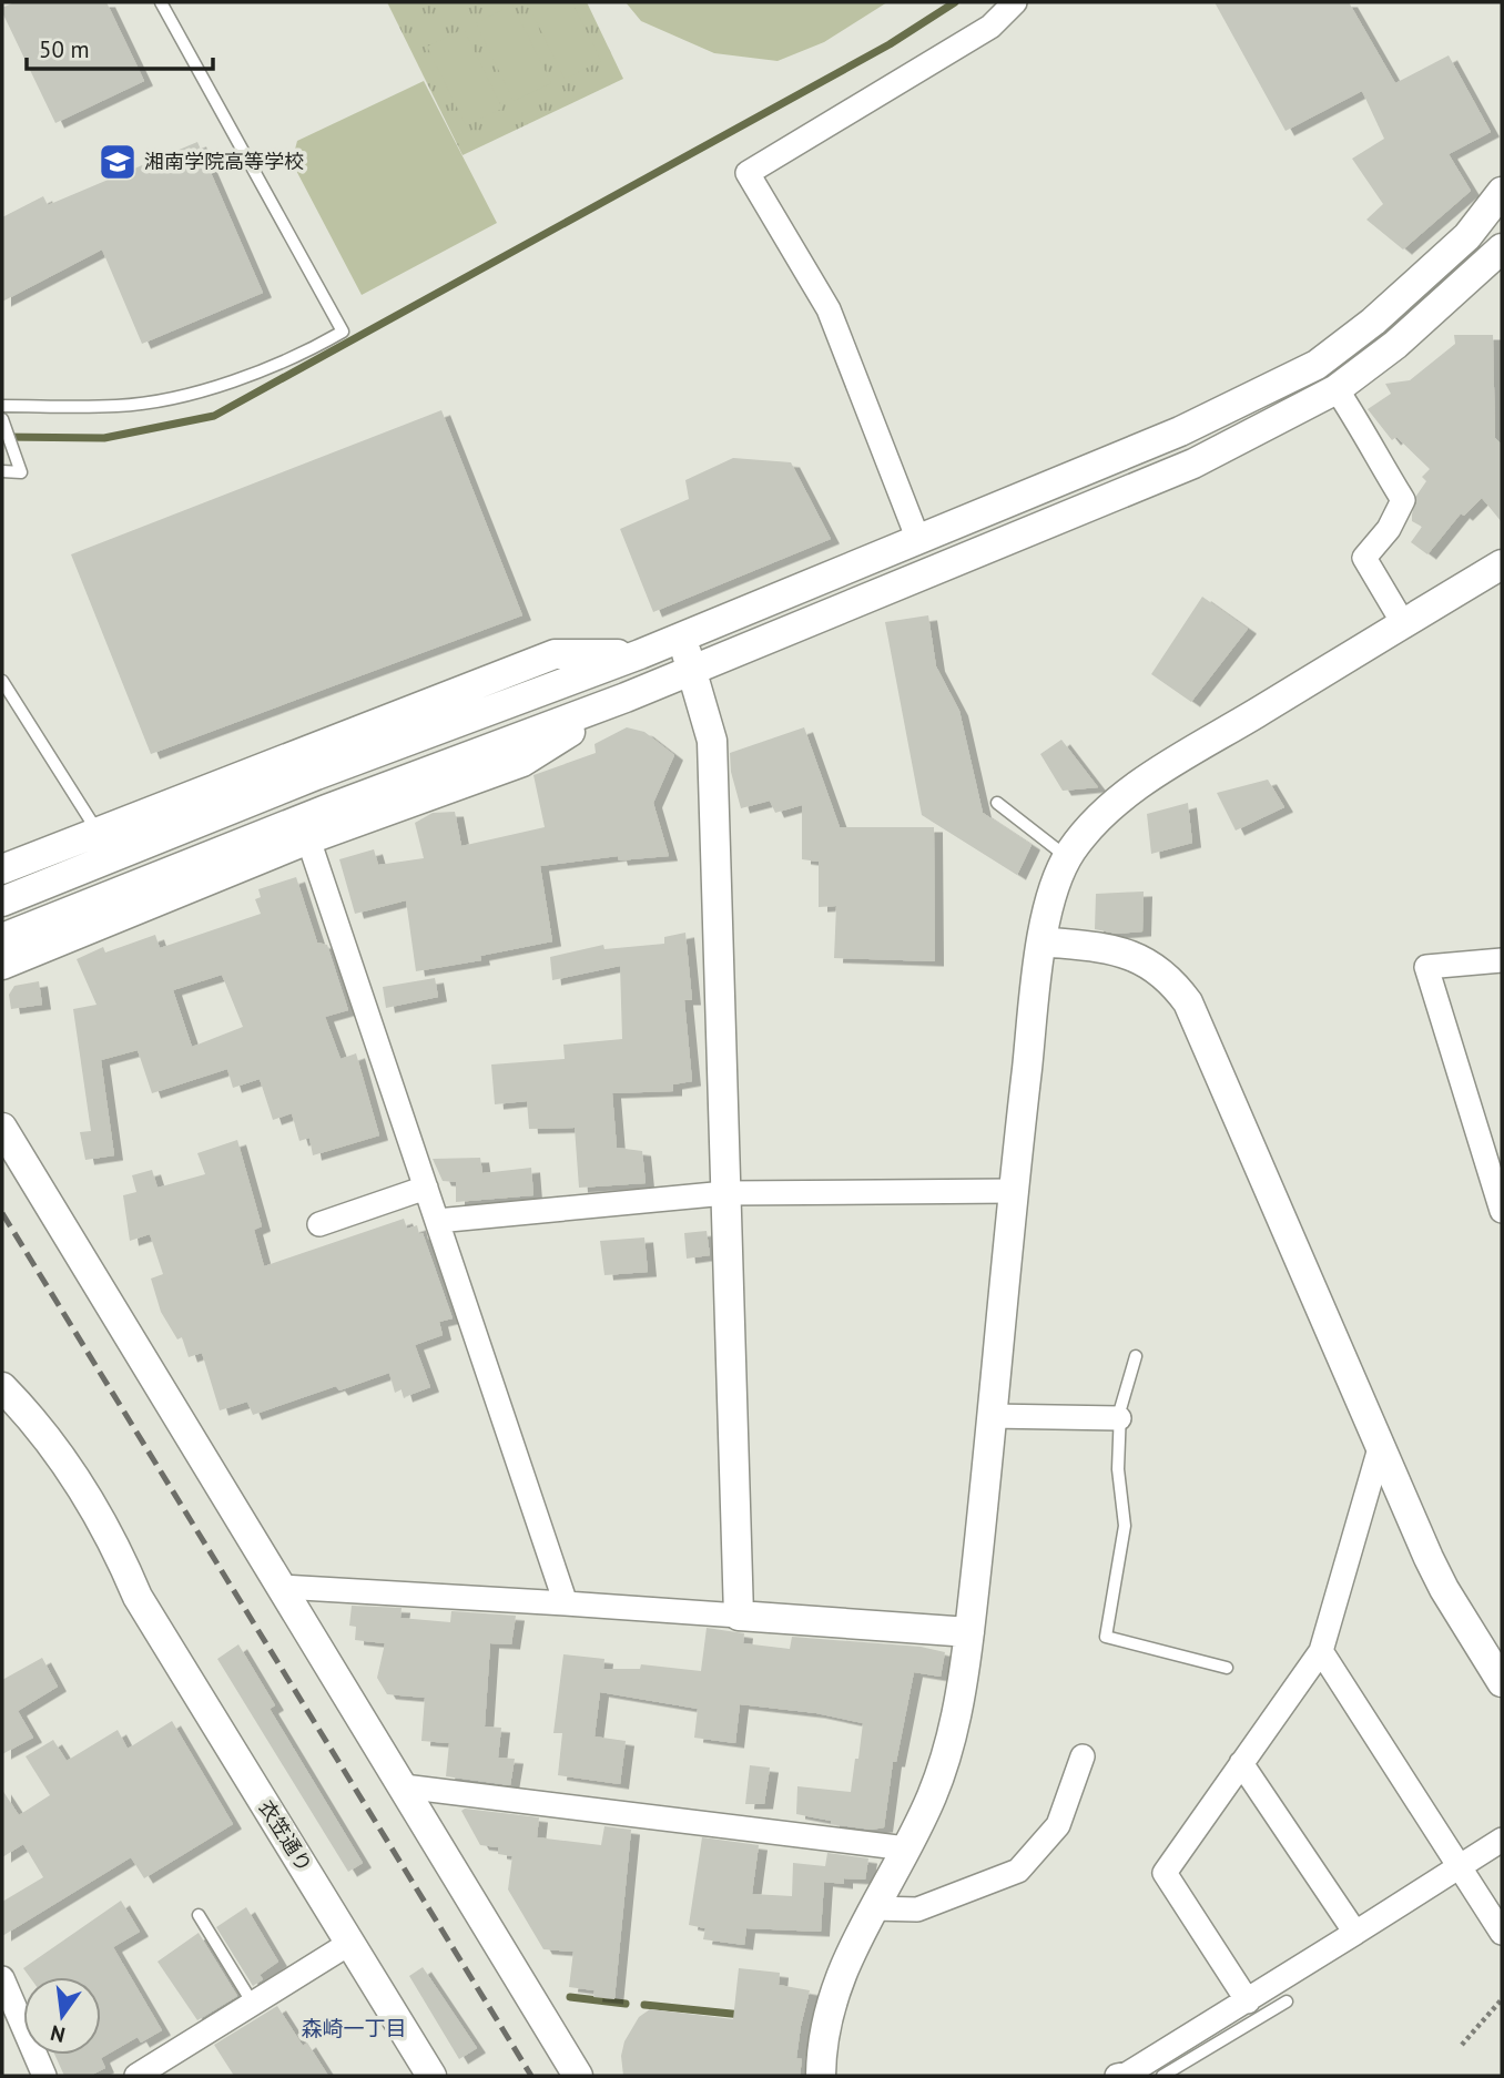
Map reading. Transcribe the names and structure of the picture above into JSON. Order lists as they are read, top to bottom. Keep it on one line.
{"streets":{"street":["衣笠通り"]},"districts":["森崎一丁目"],"places":{"school or university":["湘南学院高等学校"]},"scale_bar":"50 m","north":"bottom"}
